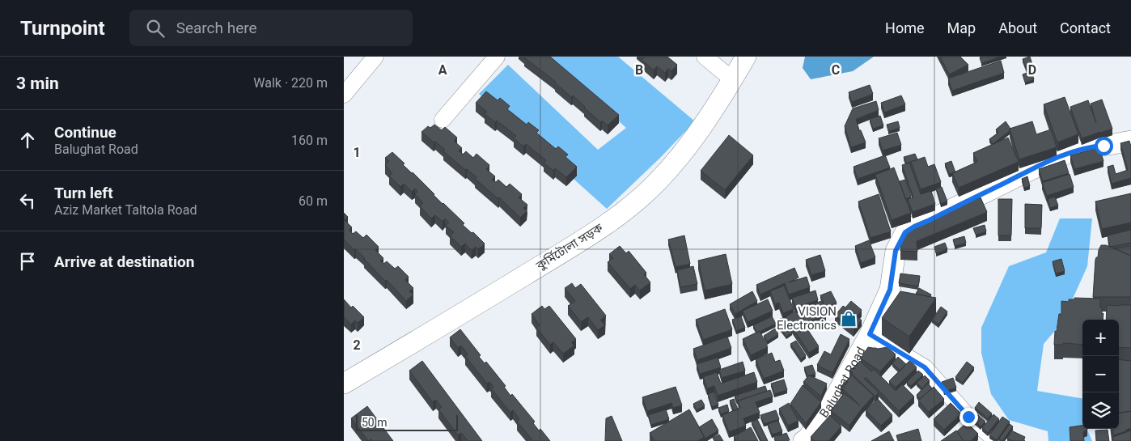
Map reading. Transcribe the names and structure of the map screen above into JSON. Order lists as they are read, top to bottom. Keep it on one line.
{"streets":{"street":["কুর্মিটোলা সড়ক","Balughat Road"]},"places":{"shop":["VISION Electronics"]},"scale_bar":"50 m","page":{"header":"Turnpoint","search":"Search here","nav":["Home","Map","About","Contact"],"heading":["3 min","Walk · 220 m"],"list":[["Continue","Balughat Road","160 m"],["Turn left","Aziz Market Taltola Road","60 m"],"Arrive at destination"],"map_buttons":["+","−"],"scale":"50 m"},"grid":{"columns":["A","B","C","D"],"rows":["1","2"]}}
